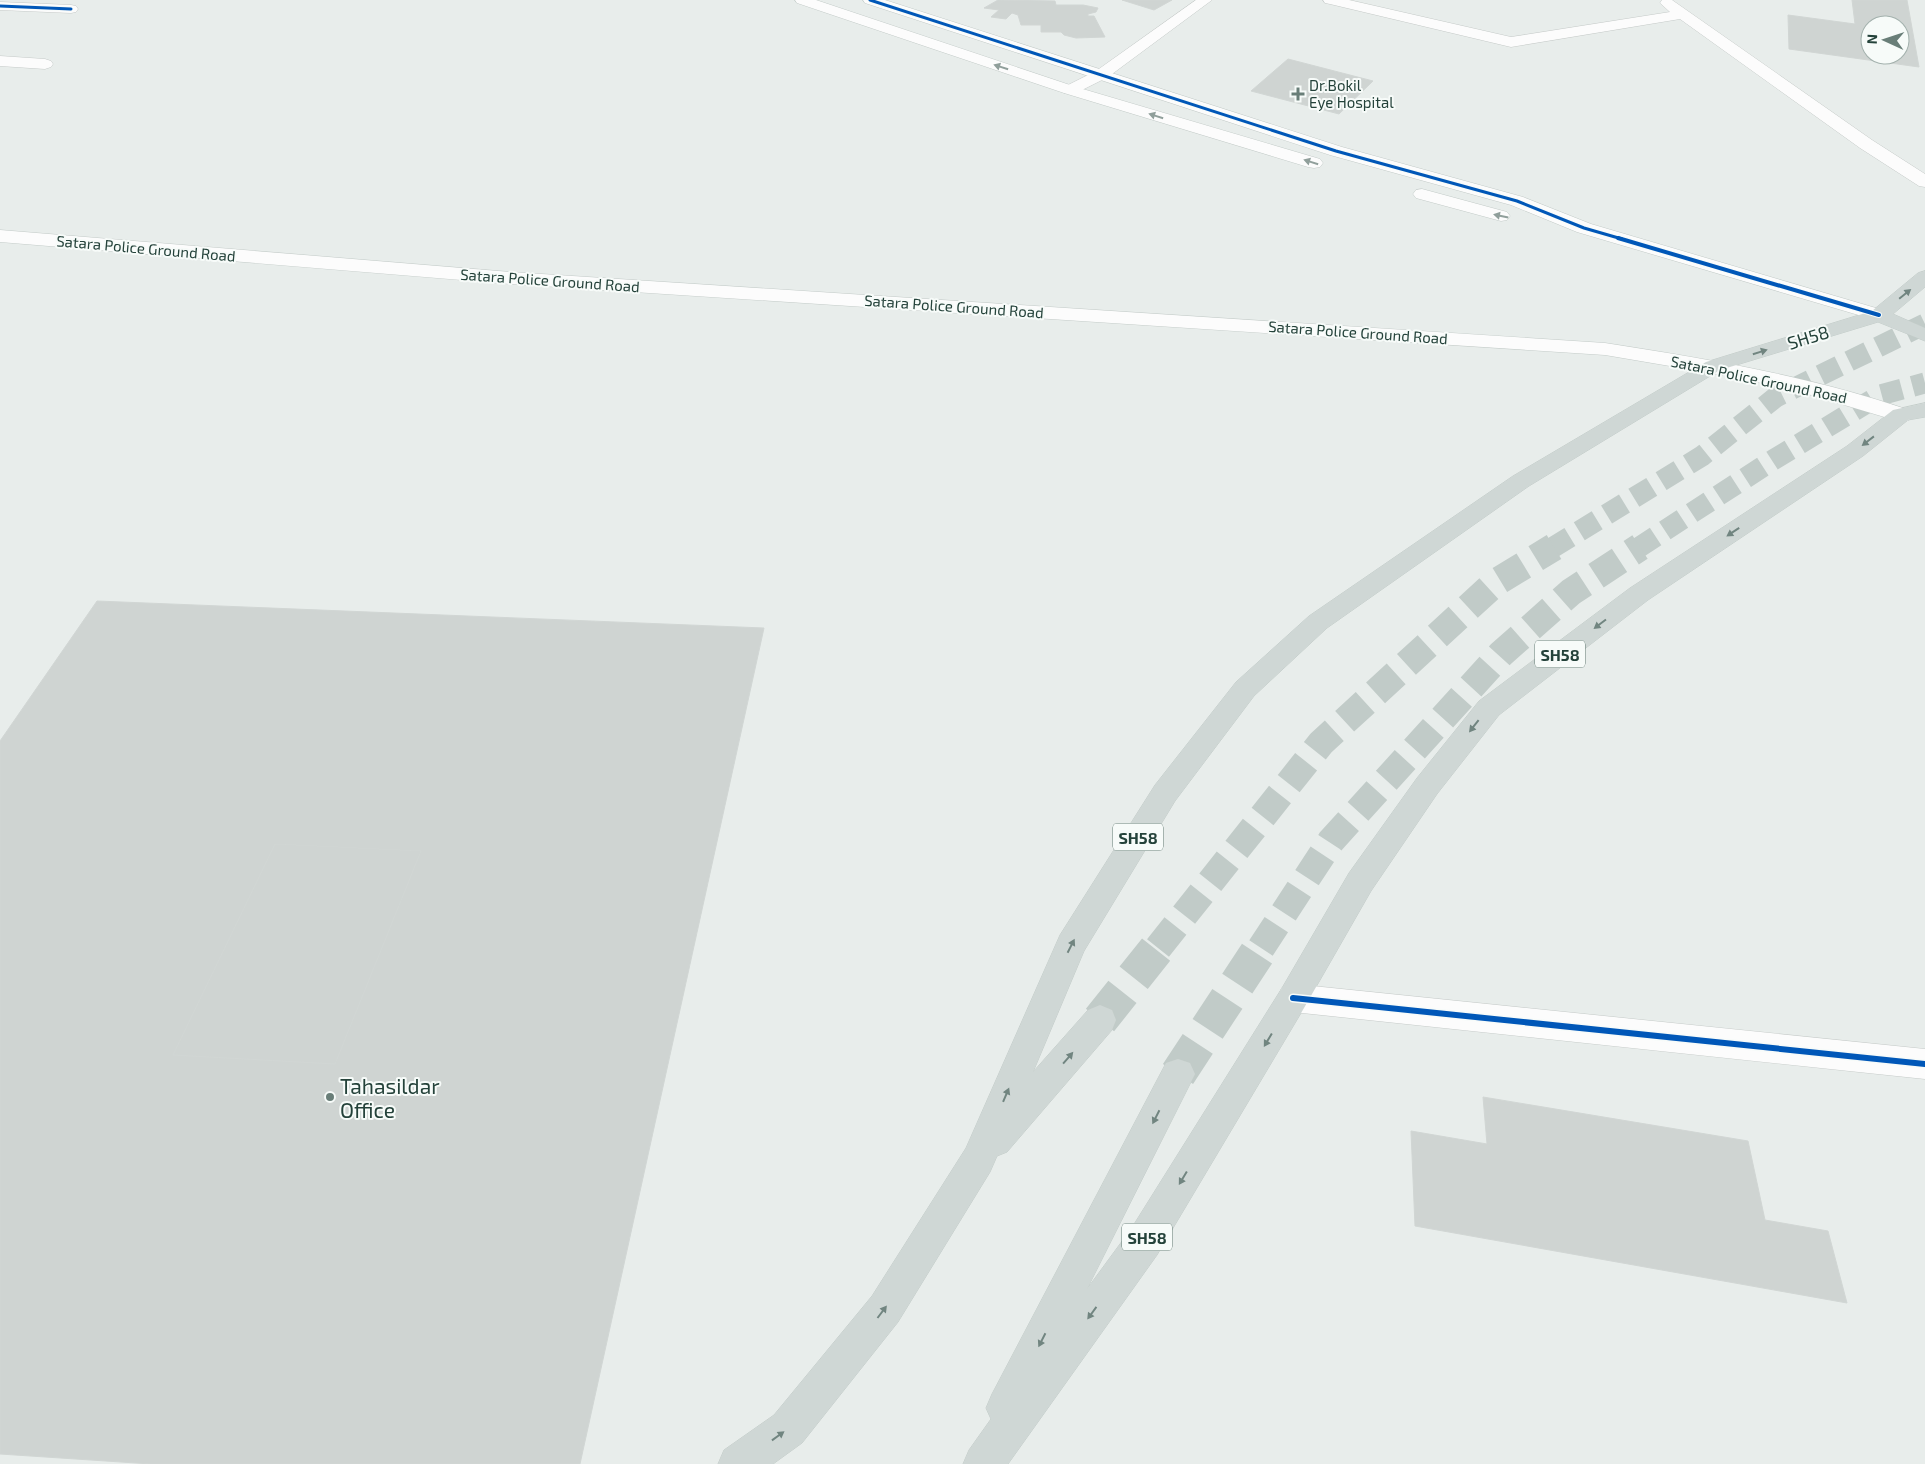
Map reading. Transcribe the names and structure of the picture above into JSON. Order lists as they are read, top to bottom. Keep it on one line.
{"streets":{"main road":["SH58"],"street":["Satara Police Ground Road"]},"crossings":[["Satara Police Ground Road","SH58"]],"places":{"health":["Dr.Bokil Eye Hospital"],"other":["Tahasildar Office"]},"north":"left"}
